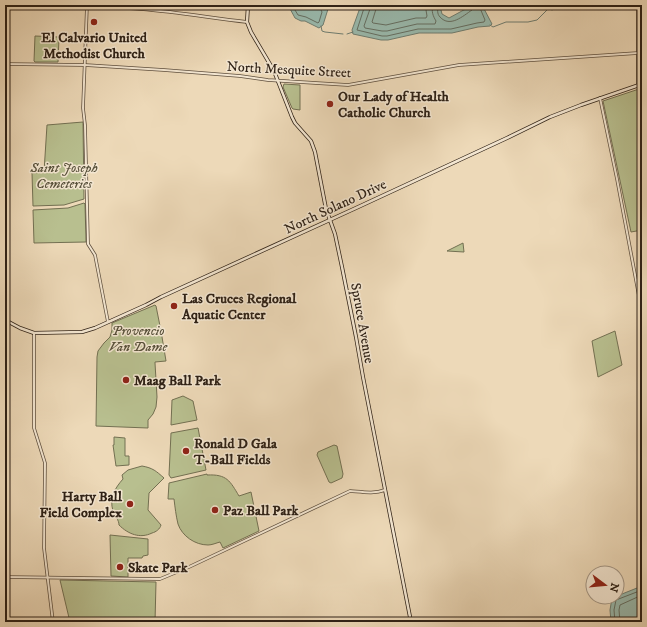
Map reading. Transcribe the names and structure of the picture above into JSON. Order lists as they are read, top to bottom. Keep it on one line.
{"streets":{"main road":["North Solano Drive","Spruce Avenue"],"street":["North Mesquite Street"]},"crossings":[["North Mesquite Street","Spruce Avenue"],["North Solano Drive","Spruce Avenue"]],"parks":["Saint Joseph Cemeteries","Provencio Van Dame"],"places":["El Calvario United Methodist Church","Our Lady of Health Catholic Church","Las Cruces Regional Aquatic Center","Maag Ball Park","Ronald D Gala T-Ball Fields","Harty Ball Field Complex","Paz Ball Park","Skate Park"],"north":"right"}
